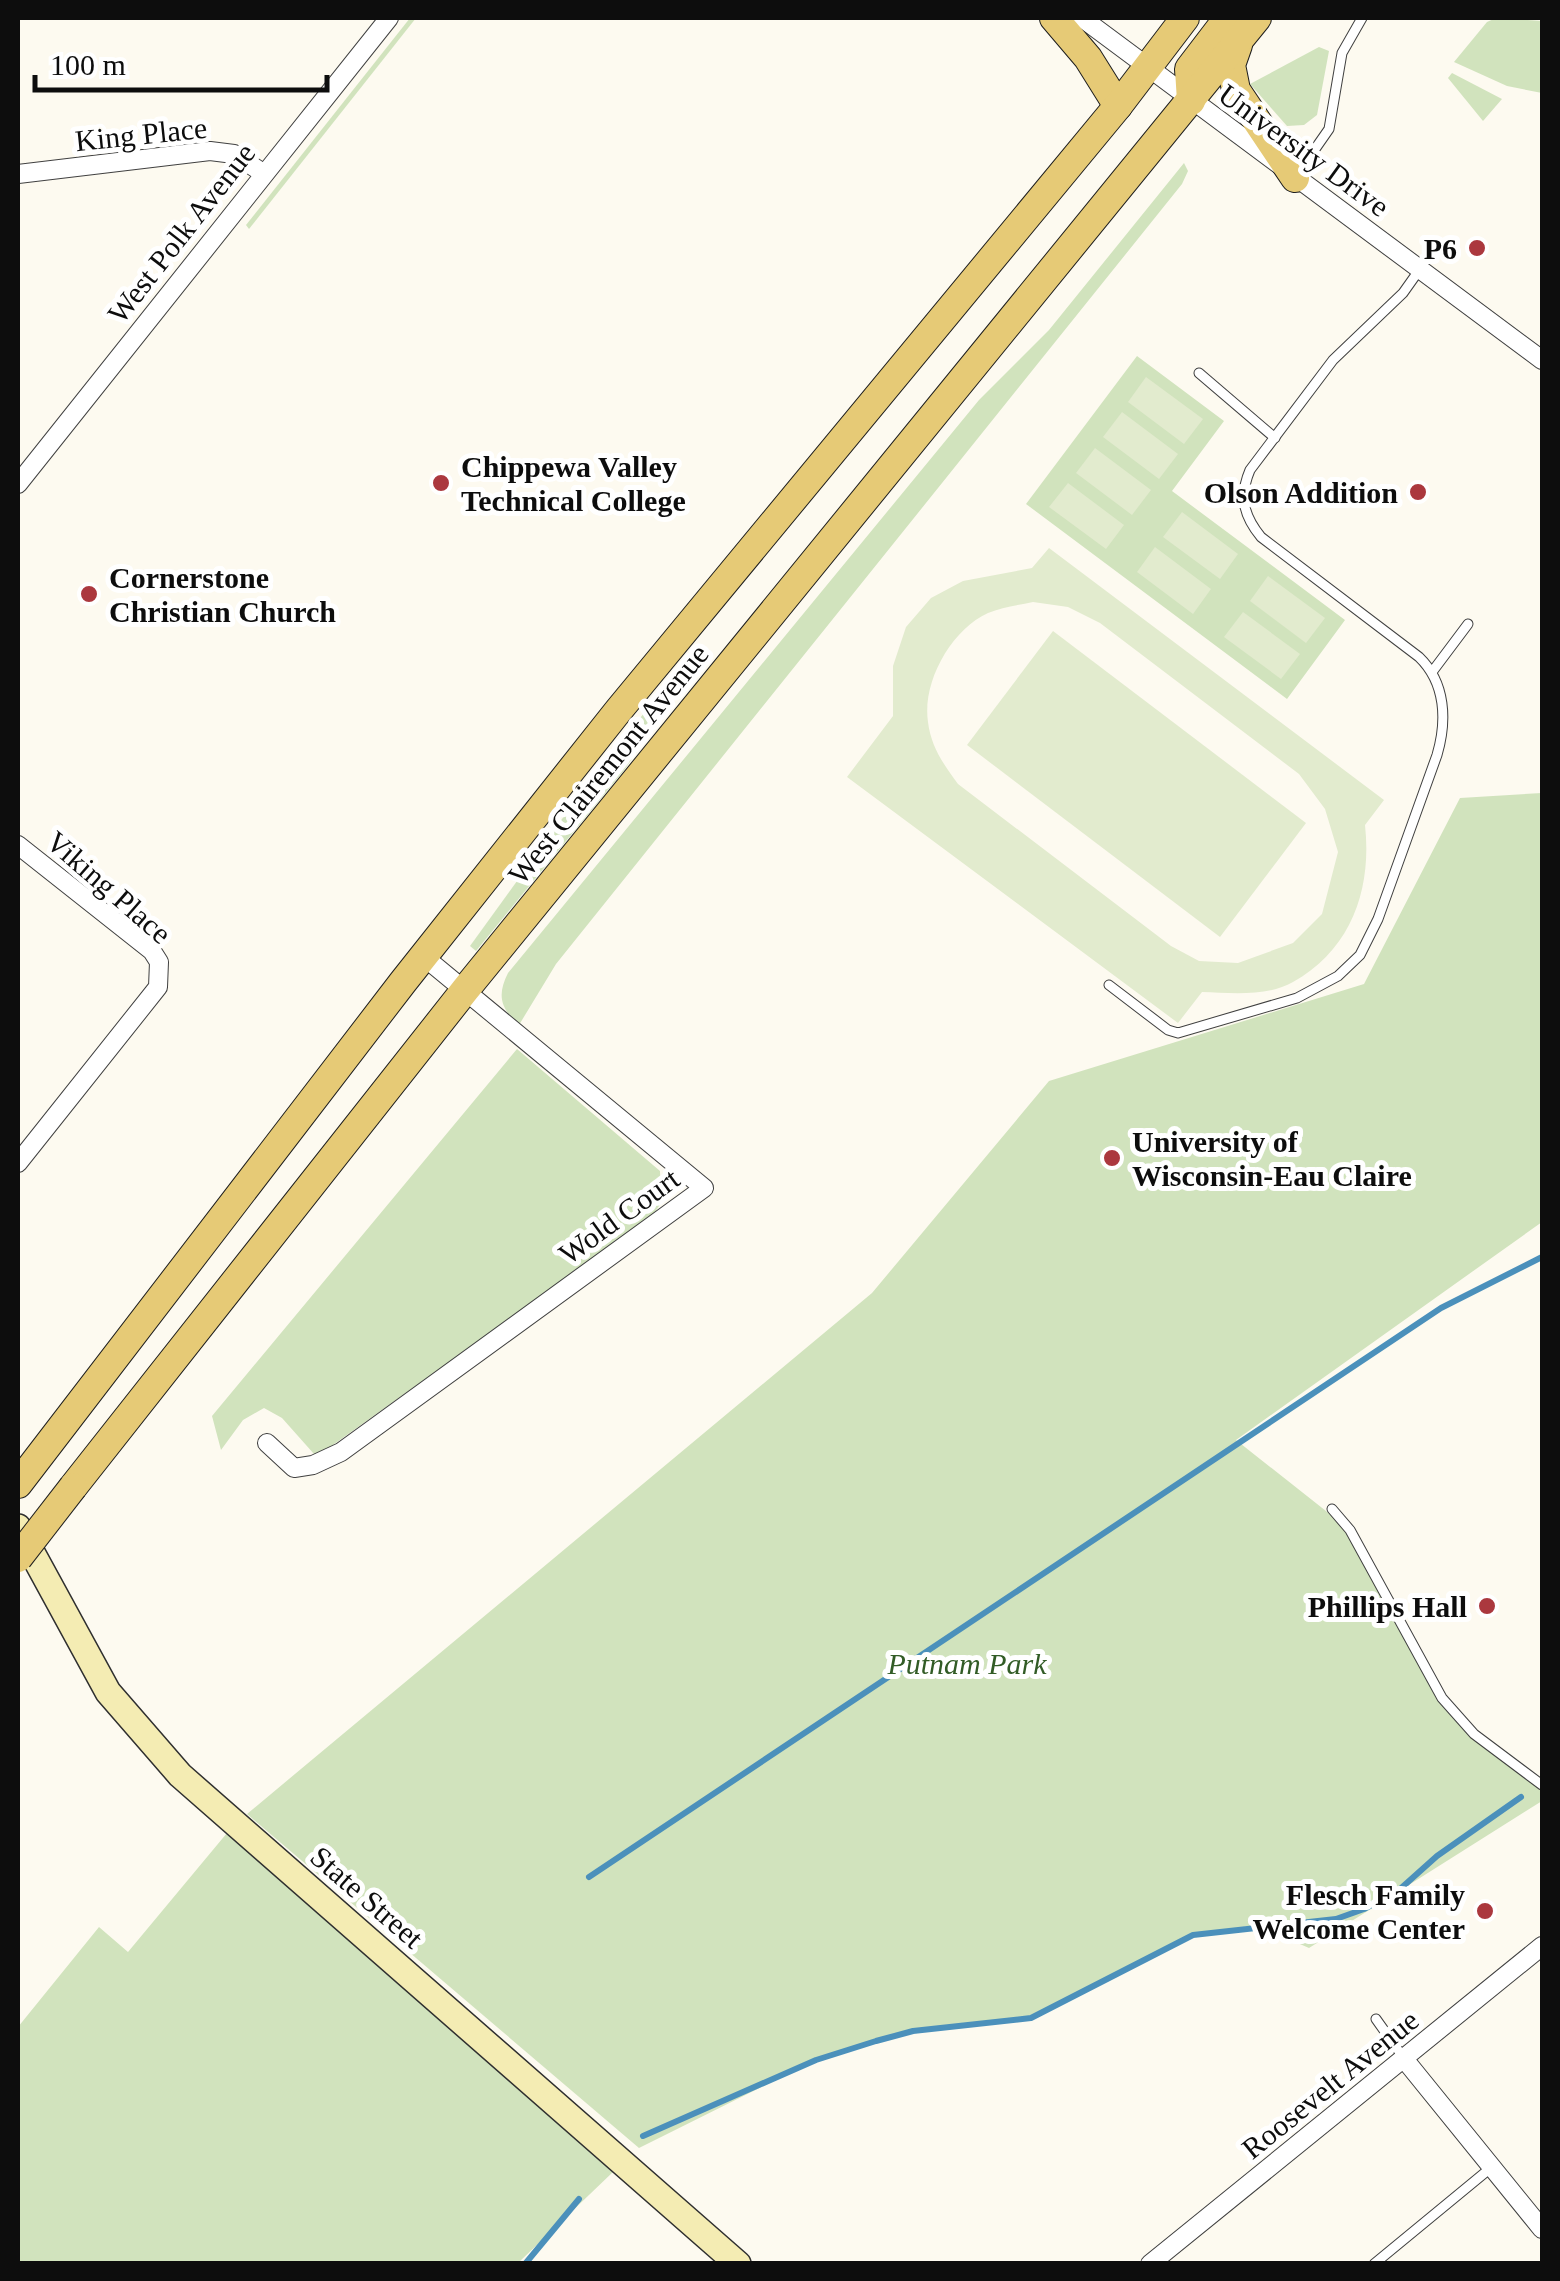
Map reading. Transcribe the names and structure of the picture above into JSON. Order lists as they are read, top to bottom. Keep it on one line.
{"streets":{"main road":["West Clairemont Avenue","State Street"],"street":["King Place","University Drive","West Polk Avenue","Viking Place","Wold Court","Roosevelt Avenue"]},"crossings":[["King Place","West Polk Avenue"],["University Drive","West Clairemont Avenue"],["West Clairemont Avenue","Wold Court"]],"parks":["Putnam Park"],"places":["P6","Chippewa Valley Technical College","Olson Addition","Cornerstone Christian Church","University of Wisconsin-Eau Claire","Phillips Hall","Flesch Family Welcome Center"],"scale_bar":"100 m"}
